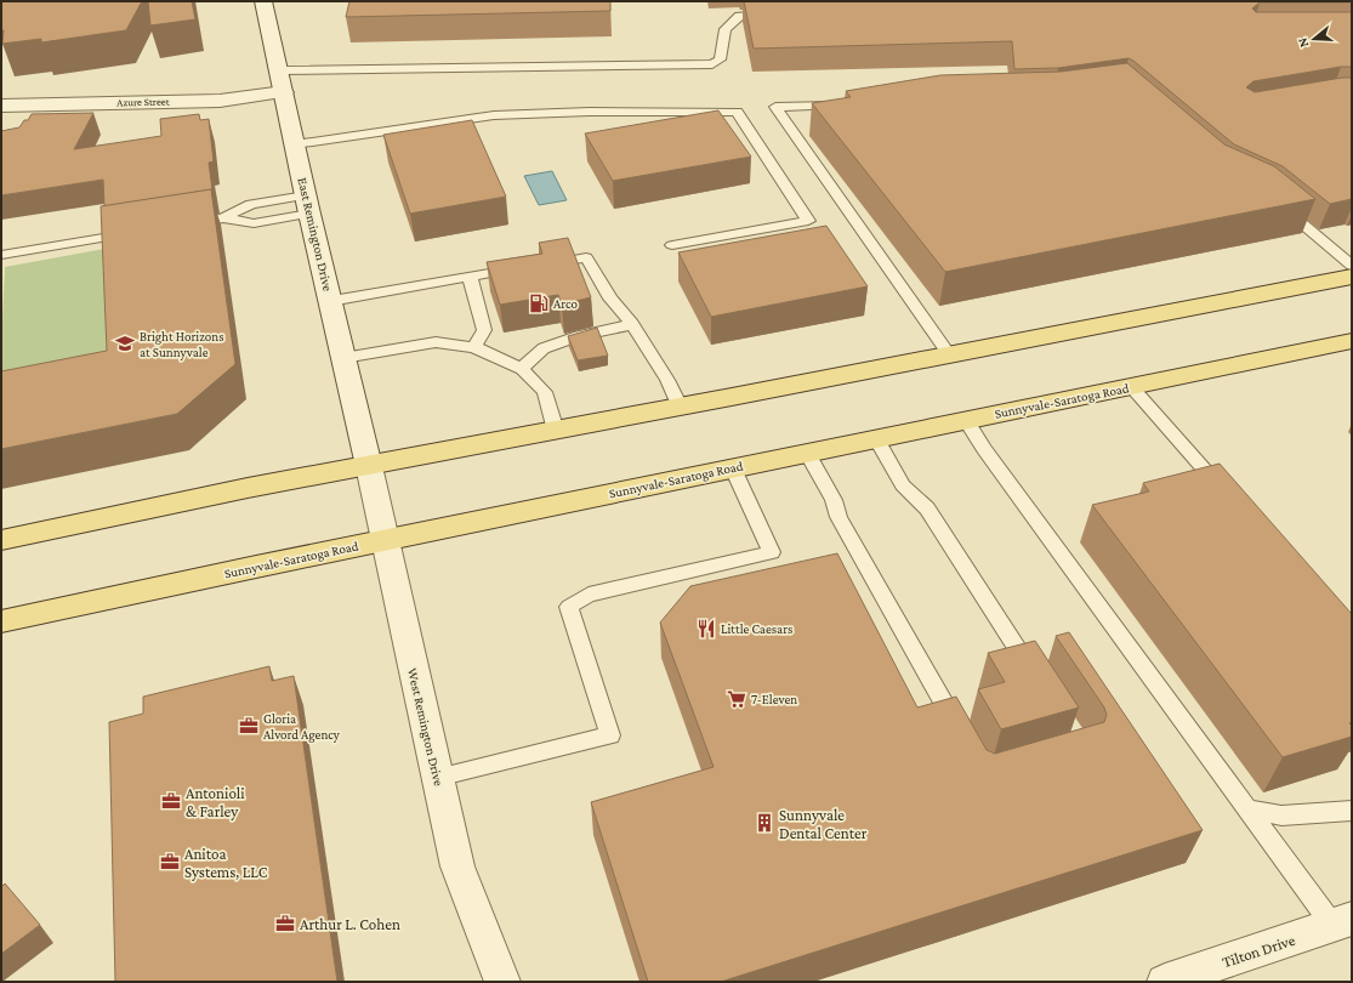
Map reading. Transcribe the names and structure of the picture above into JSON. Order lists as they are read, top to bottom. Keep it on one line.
{"streets":{"main road":["Sunnyvale-Saratoga Road"],"street":["Azure Street","East Remington Drive","West Remington Drive","Tilton Drive"]},"crossings":[["Azure Street","East Remington Drive"],["East Remington Drive","West Remington Drive"],["Sunnyvale-Saratoga Road","West Remington Drive"]],"places":{"fuel station":["Arco"],"school or university":["Bright Horizons at Sunnyvale"],"restaurant":["Little Caesars"],"supermarket":["7-Eleven"],"office":["Gloria Alvord Agency","Antonioli & Farley","Anitoa Systems, LLC","Arthur L. Cohen"],"building":["Sunnyvale Dental Center"]},"north":"left"}
